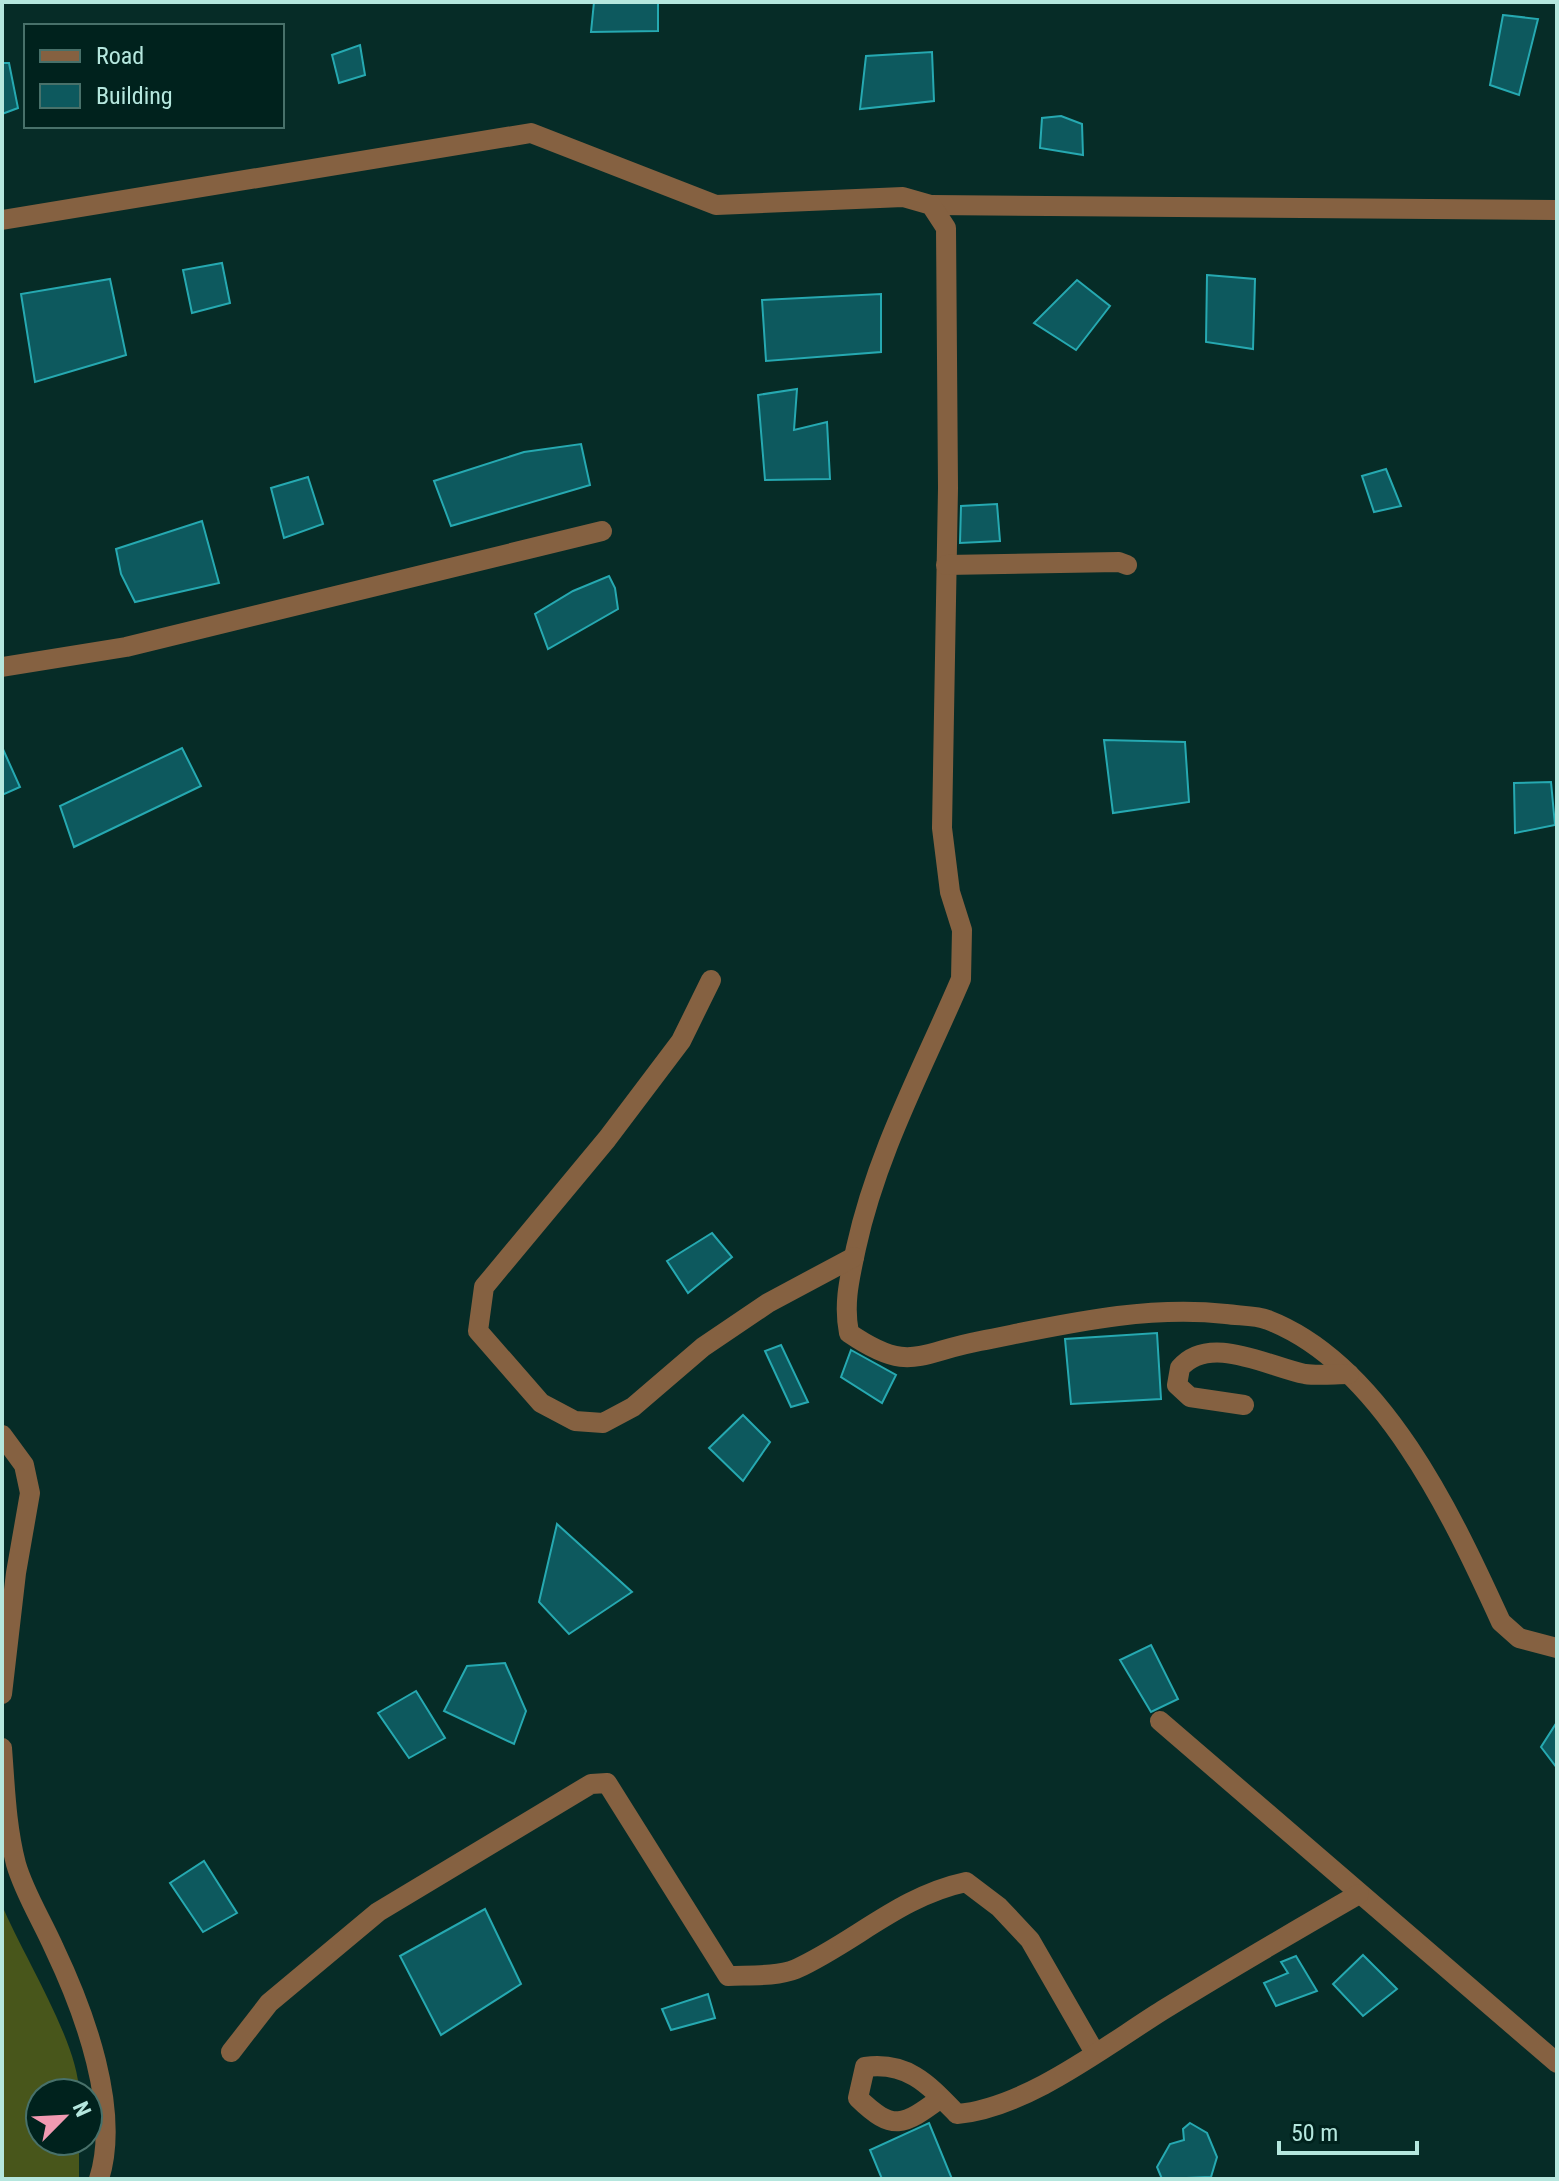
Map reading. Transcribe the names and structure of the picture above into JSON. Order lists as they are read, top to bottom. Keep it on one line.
{"legend":["Road","Building"],"scale_bar":"50 m","north":"top right"}
